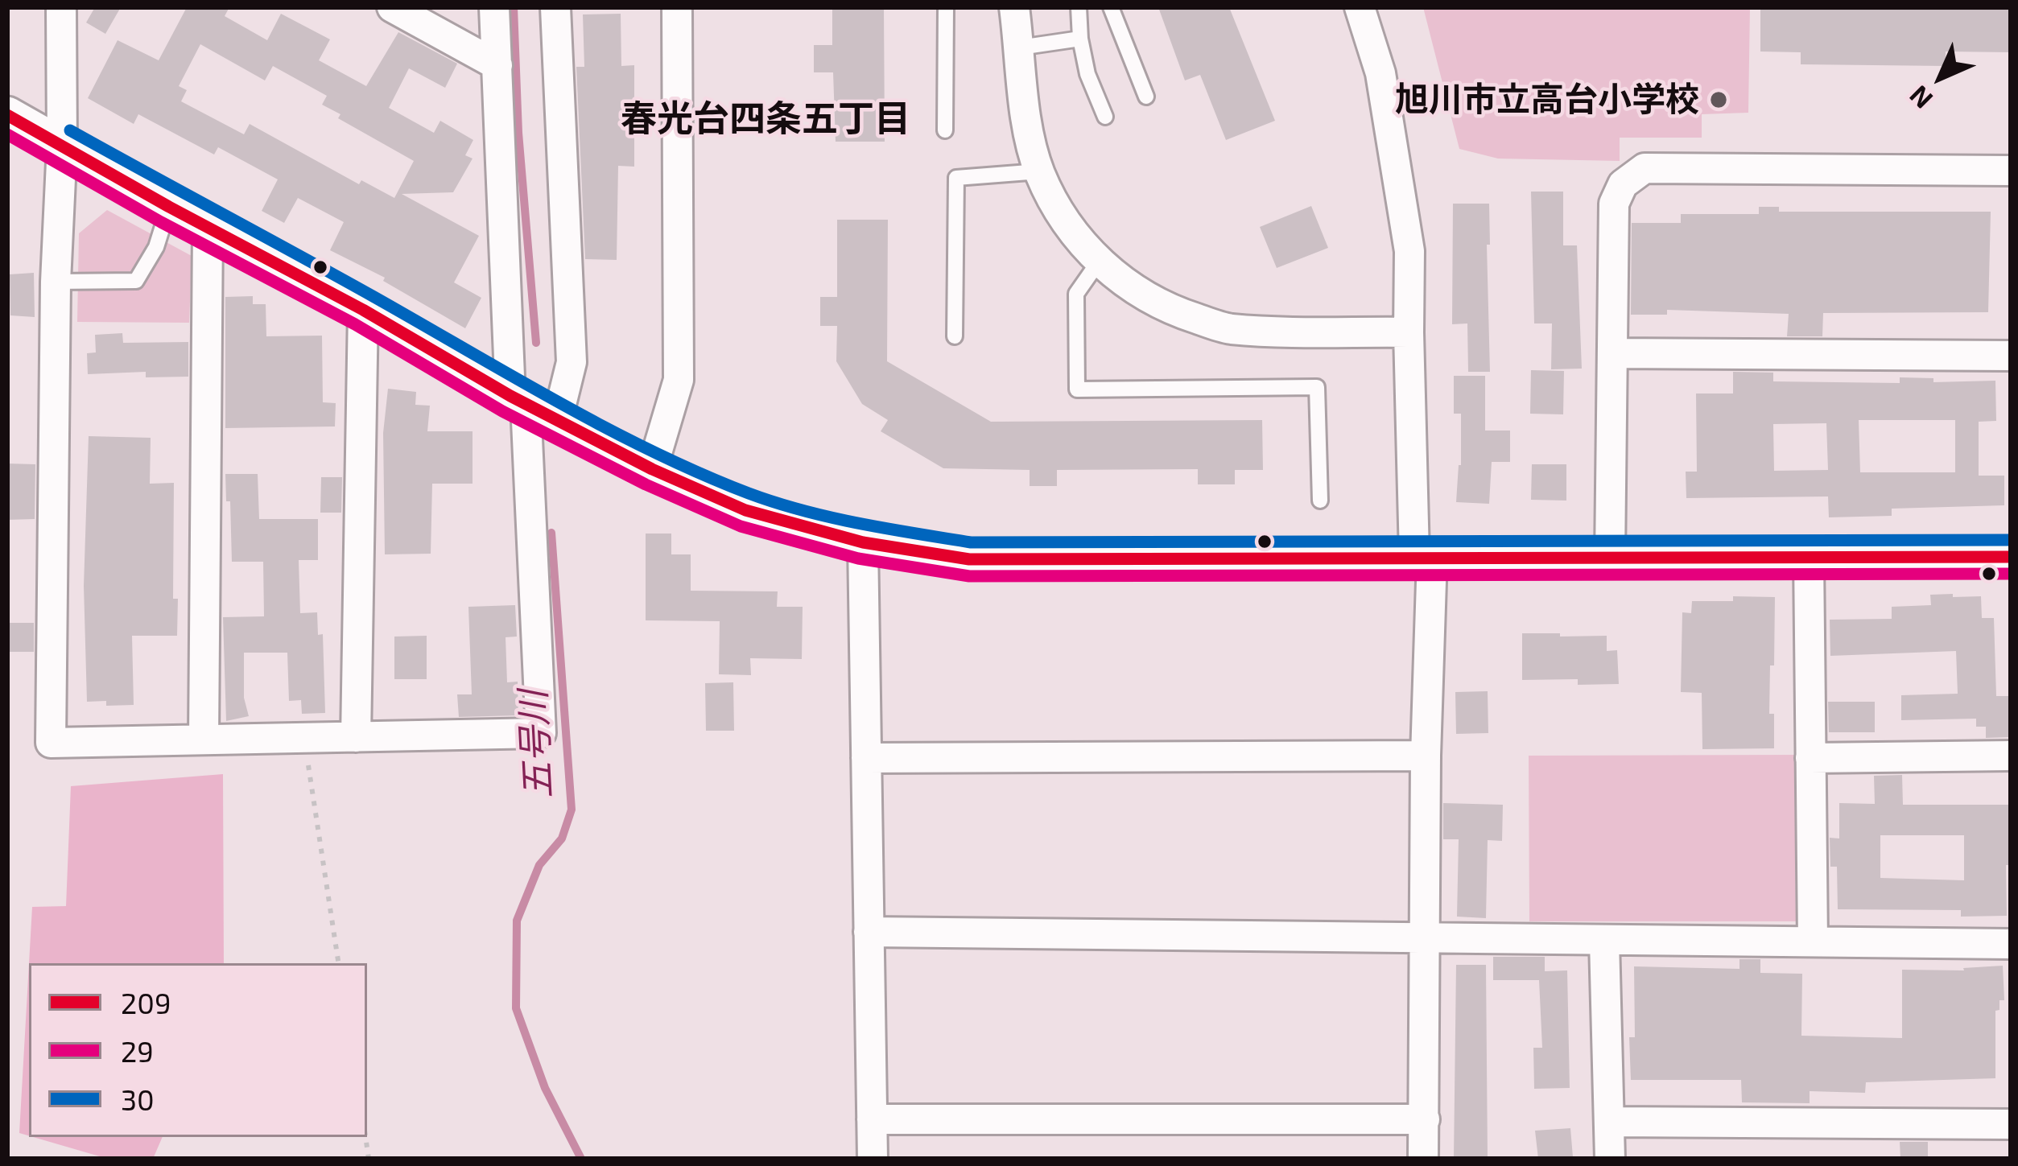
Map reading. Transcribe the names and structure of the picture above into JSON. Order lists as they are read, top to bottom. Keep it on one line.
{"districts":["春光台四条五丁目"],"water":["五号川"],"places":["旭川市立高台小学校"],"lines":["transit line 209","transit line 30","transit line 29"],"legend":["209","29","30"],"north":"bottom left"}
